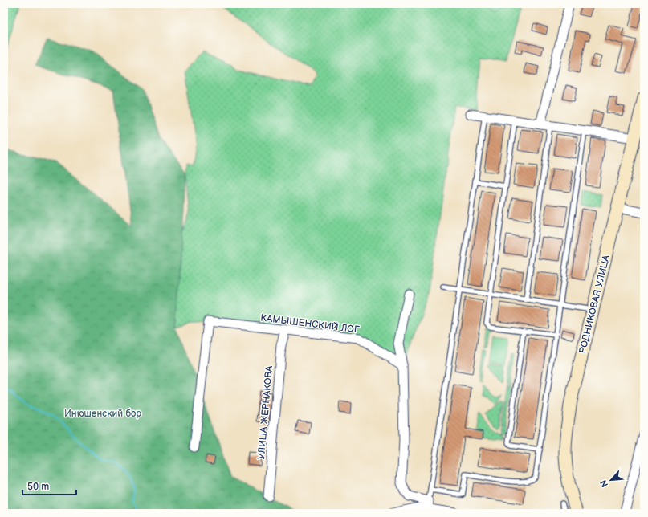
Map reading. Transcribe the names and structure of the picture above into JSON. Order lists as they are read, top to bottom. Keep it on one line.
{"streets":{"street":["РОДНИКОВАЯ УЛИЦА","КАМЫШЕНСКИЙ ЛОГ","УЛИЦА ЖЕРНАКОВА"]},"crossings":[["КАМЫШЕНСКИЙ ЛОГ","УЛИЦА ЖЕРНАКОВА"]],"parks":["Инюшенский бор"],"scale_bar":"50 m","north":"bottom left"}
